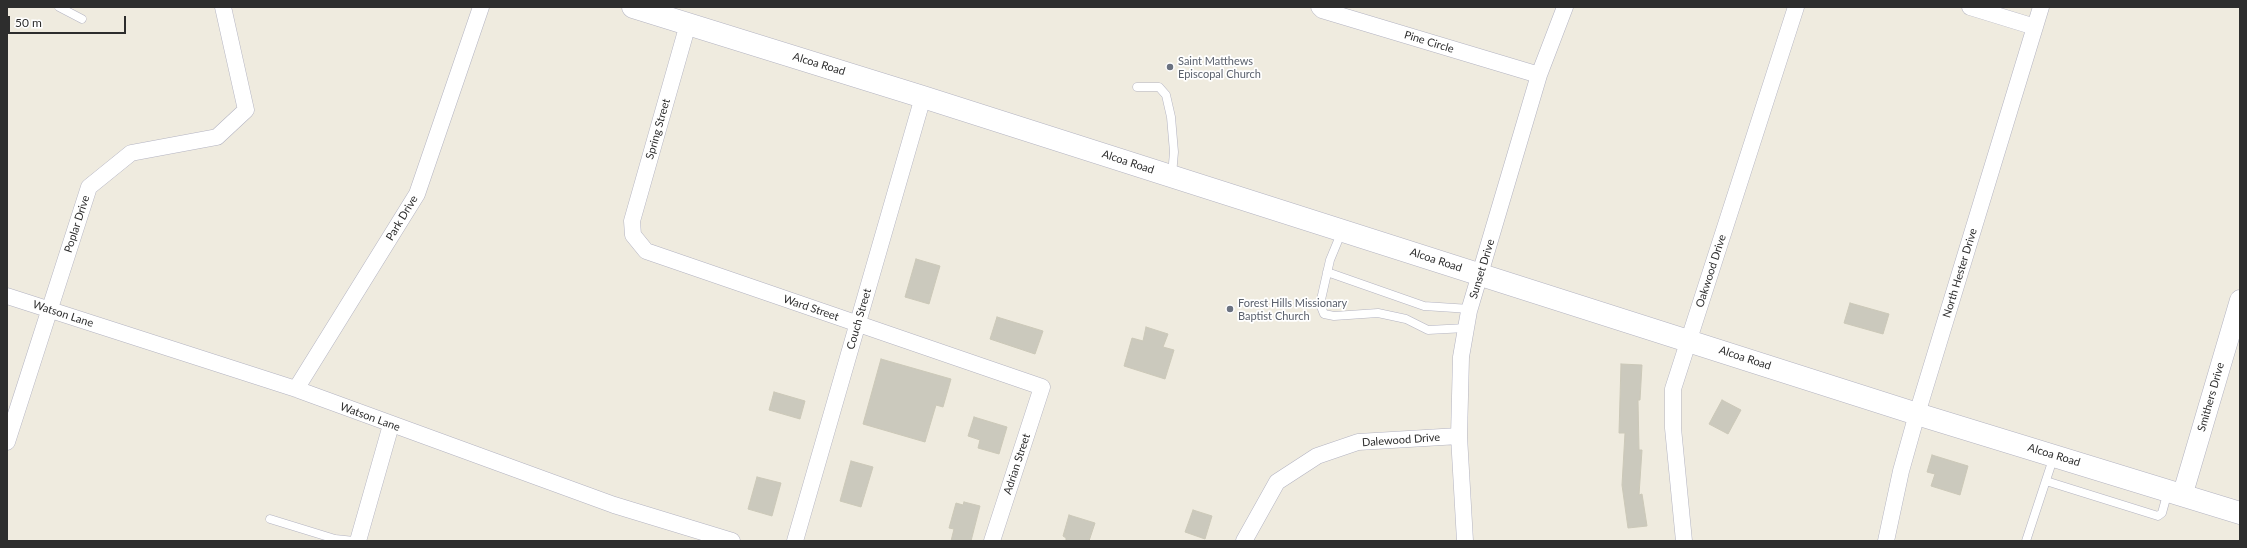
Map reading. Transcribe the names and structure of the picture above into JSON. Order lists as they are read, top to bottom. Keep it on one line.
{"streets":{"main road":["Alcoa Road"],"street":["Pine Circle","Spring Street","Park Drive","Poplar Drive","Sunset Drive","Oakwood Drive","North Hester Drive","Ward Street","Watson Lane","Couch Street","Smithers Drive","Dalewood Drive","Adrian Street"]},"crossings":[["Pine Circle","Sunset Drive"],["Alcoa Road","Spring Street"],["Alcoa Road","Sunset Drive"],["Alcoa Road","Oakwood Drive"],["Alcoa Road","North Hester Drive"],["Alcoa Road","Couch Street"],["Alcoa Road","Smithers Drive"],["Spring Street","Ward Street"],["Park Drive","Watson Lane"],["Poplar Drive","Watson Lane"],["Sunset Drive","Dalewood Drive"],["Ward Street","Couch Street"],["Ward Street","Adrian Street"]],"places":["Saint Matthews Episcopal Church","Forest Hills Missionary Baptist Church"],"scale_bar":"50 m"}
